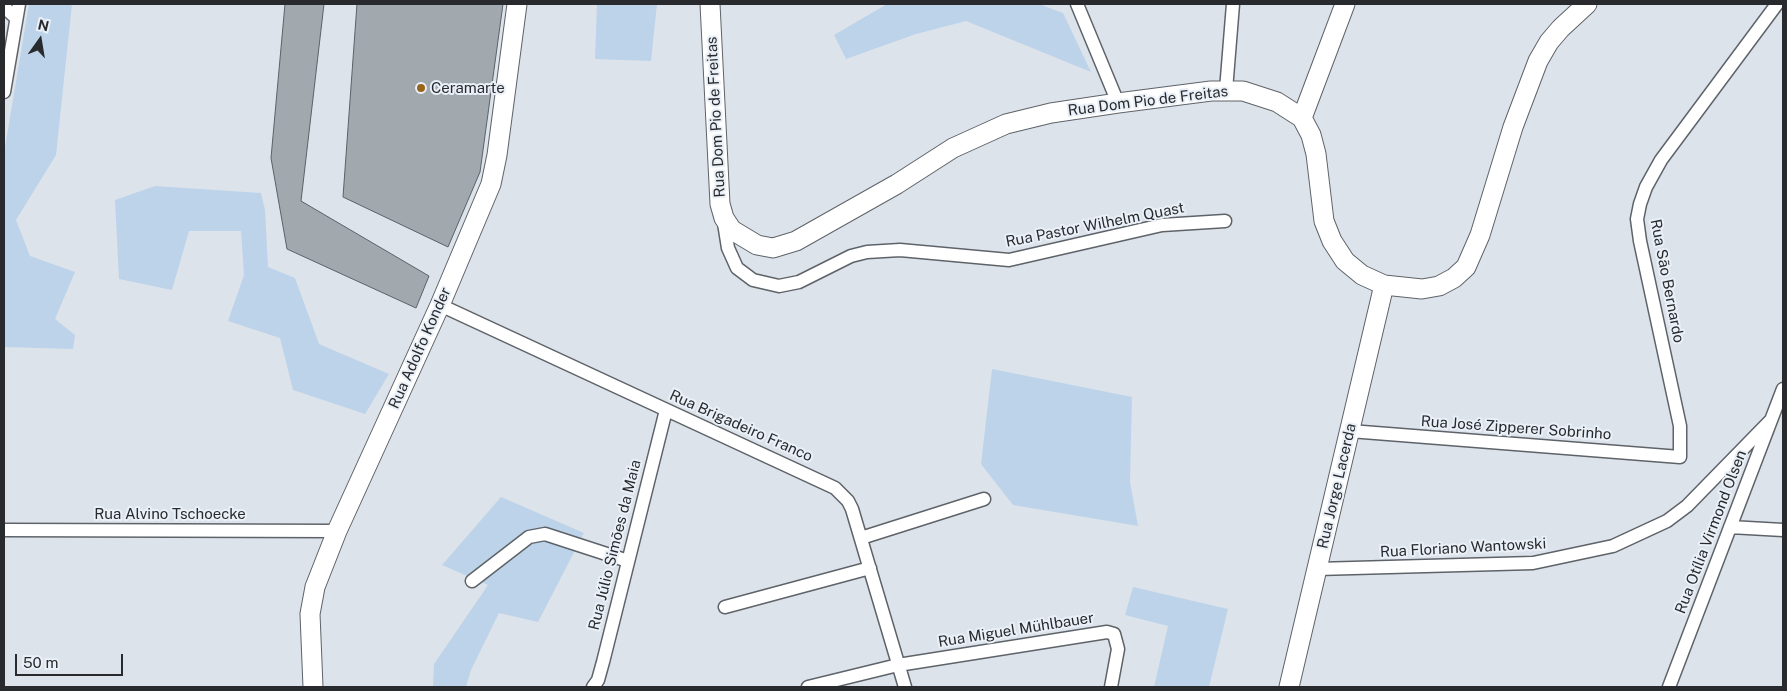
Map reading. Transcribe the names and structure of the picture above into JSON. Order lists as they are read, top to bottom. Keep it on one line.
{"streets":{"main road":["Rua Dom Pio de Freitas","Rua Adolfo Konder","Rua Jorge Lacerda"],"street":["Rua Pastor Wilhelm Quast","Rua São Bernardo","Rua Brigadeiro Franco","Rua José Zipperer Sobrinho","Rua Alvino Tschoecke","Rua Otília Virmond Olsen","Rua Júlio Simões da Maia","Rua Floriano Wantowski","Rua Miguel Mühlbauer"]},"crossings":[["Rua Dom Pio de Freitas","Rua Pastor Wilhelm Quast"],["Rua Dom Pio de Freitas","Rua Jorge Lacerda"],["Rua São Bernardo","Rua José Zipperer Sobrinho"],["Rua Adolfo Konder","Rua Brigadeiro Franco"],["Rua Adolfo Konder","Rua Alvino Tschoecke"],["Rua Brigadeiro Franco","Rua Júlio Simões da Maia"],["Rua Brigadeiro Franco","Rua Miguel Mühlbauer"],["Rua José Zipperer Sobrinho","Rua Jorge Lacerda"],["Rua Jorge Lacerda","Rua Floriano Wantowski"],["Rua Otília Virmond Olsen","Rua Floriano Wantowski"]],"places":["Ceramarte"],"scale_bar":"50 m","north":"top"}
